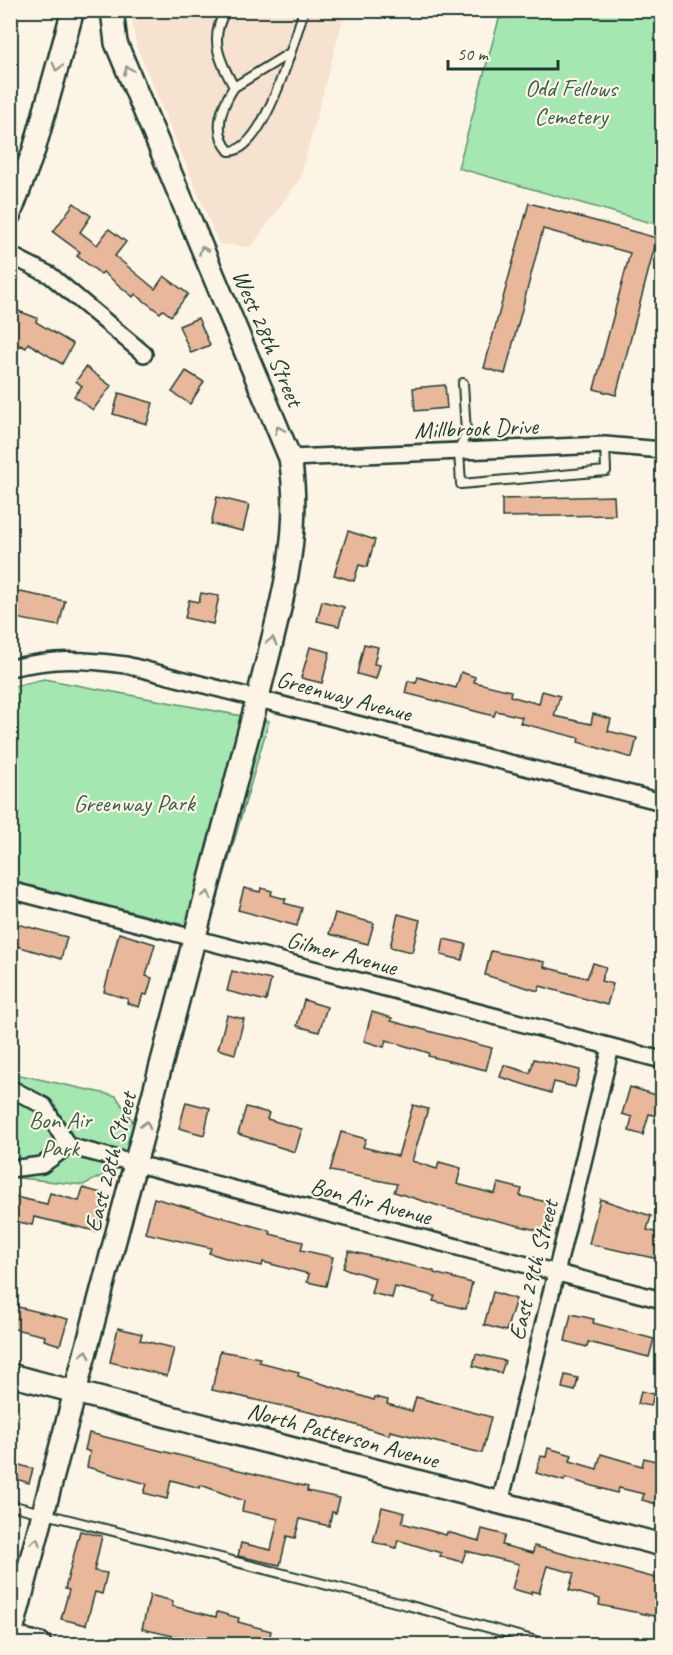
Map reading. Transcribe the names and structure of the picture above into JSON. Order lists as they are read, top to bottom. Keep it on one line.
{"streets":{"street":["West 28th Street","Millbrook Drive","Greenway Avenue","Gilmer Avenue","East 28th Street","Bon Air Avenue","East 29th Street","North Patterson Avenue"]},"crossings":[["West 28th Street","Millbrook Drive"],["West 28th Street","Greenway Avenue"],["West 28th Street","East 28th Street"],["Greenway Avenue","East 28th Street"],["Gilmer Avenue","East 28th Street"],["Gilmer Avenue","East 29th Street"],["East 28th Street","Bon Air Avenue"],["East 28th Street","North Patterson Avenue"],["Bon Air Avenue","East 29th Street"],["East 29th Street","North Patterson Avenue"]],"one_way":["West 28th Street","East 28th Street"],"parks":["Odd Fellows Cemetery","Greenway Park","Bon Air Park"],"scale_bar":"50 m"}
